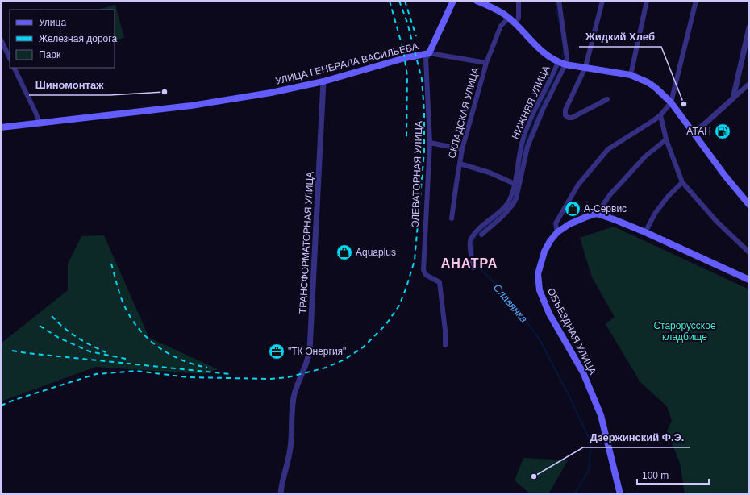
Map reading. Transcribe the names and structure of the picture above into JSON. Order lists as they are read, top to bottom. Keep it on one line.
{"streets":{"main road":["УЛИЦА ГЕНЕРАЛА ВАСИЛЬЕВА","ЭЛЕВАТОРНАЯ УЛИЦА","ОБЪЕЗДНАЯ УЛИЦА"],"street":["НИЖНЯЯ УЛИЦА","СКЛАДСКАЯ УЛИЦА","ТРАНСФОРМАТОРНАЯ УЛИЦА"]},"crossings":[["УЛИЦА ГЕНЕРАЛА ВАСИЛЬЕВА","СКЛАДСКАЯ УЛИЦА"],["УЛИЦА ГЕНЕРАЛА ВАСИЛЬЕВА","ЭЛЕВАТОРНАЯ УЛИЦА"],["УЛИЦА ГЕНЕРАЛА ВАСИЛЬЕВА","ТРАНСФОРМАТОРНАЯ УЛИЦА"]],"districts":["АНАТРА"],"water":["Славянка"],"parks":["Старорусское кладбище"],"places":{"other":["Шиномонтаж","Жидкий Хлеб","Дзержинский Ф.Э."],"fuel station":["АТАН"],"shop":["А-Сервис","Aquaplus"],"office":["\"ТК Энергия\""]},"legend":["Улица","Железная дорога","Парк"],"scale_bar":"100 m"}
